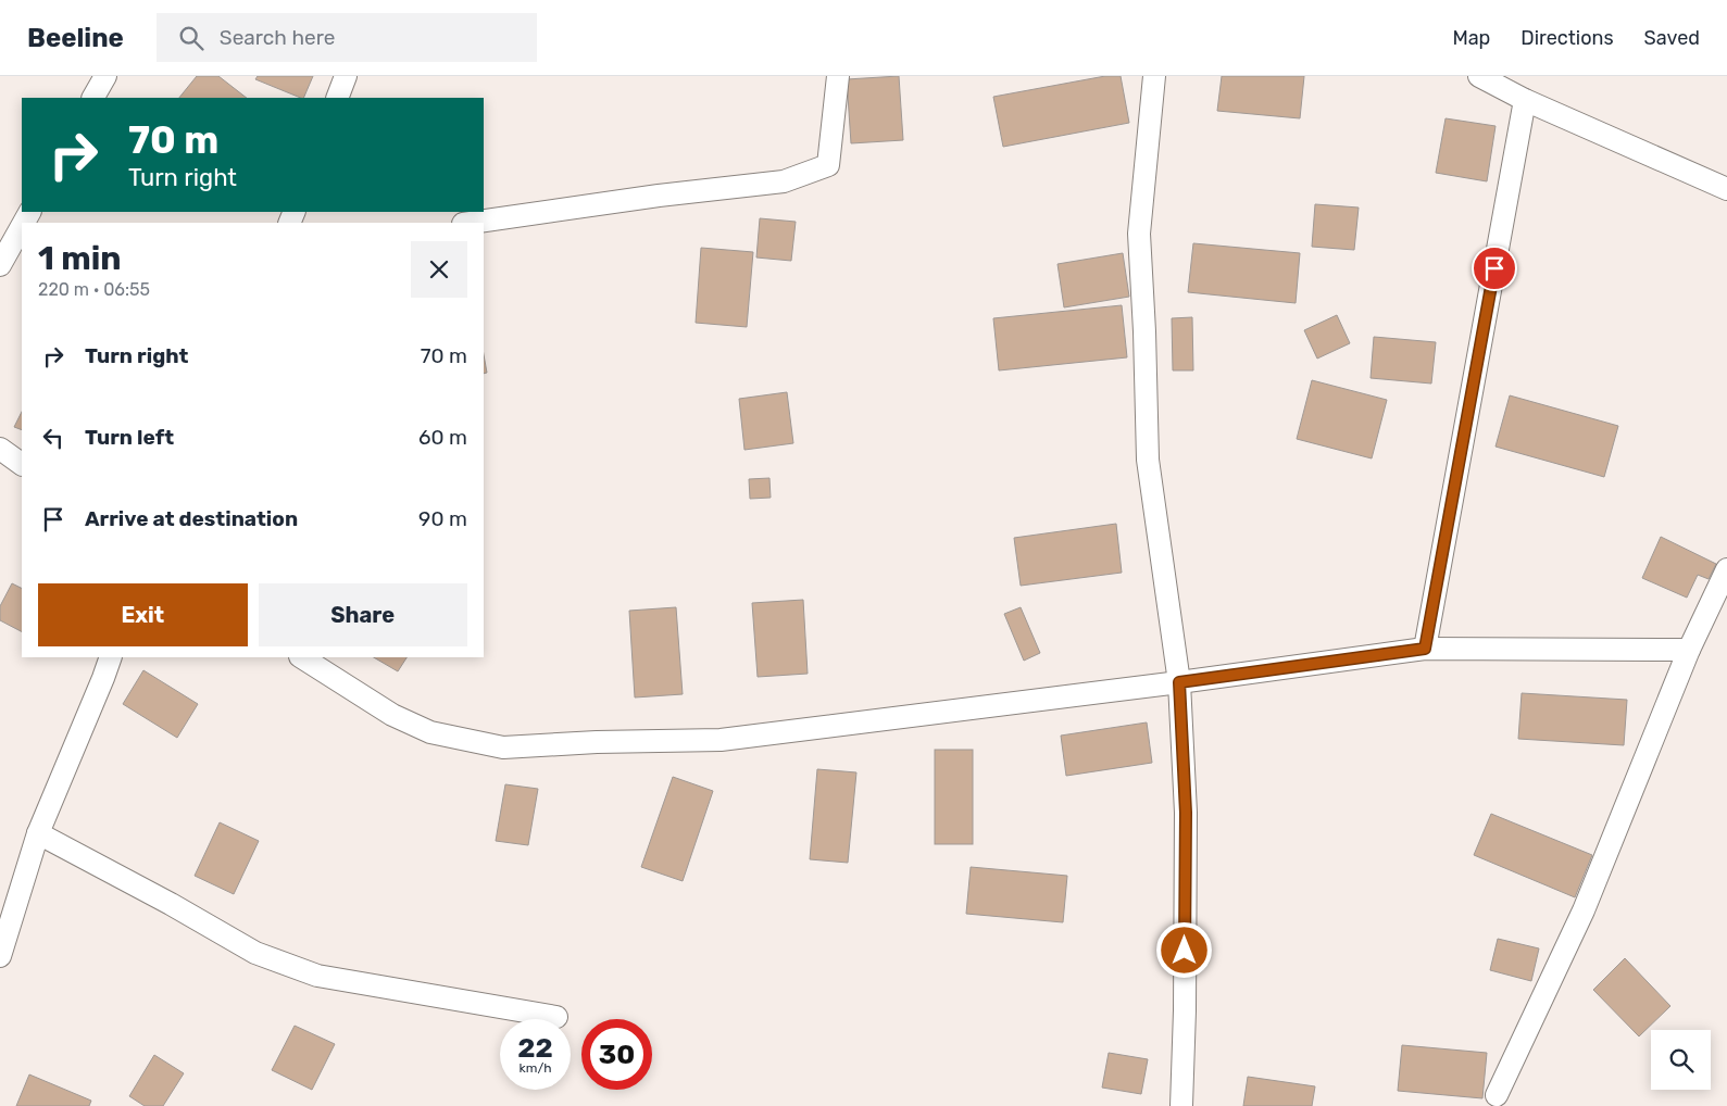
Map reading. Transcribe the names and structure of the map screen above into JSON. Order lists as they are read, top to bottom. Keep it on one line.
{"page":{"header":"Beeline","search":"Search here","nav":["Map","Directions","Saved"],"turn":["70 m","Turn right"],"heading":["1 min","220 m · 06:55"],"list":[{"name":"Turn right","value":"70 m"},{"name":"Turn left","value":"60 m"},{"name":"Arrive at destination","value":"90 m"}],"buttons":["Exit","Share"],"speed":"22 km/h","limit":"30"}}
